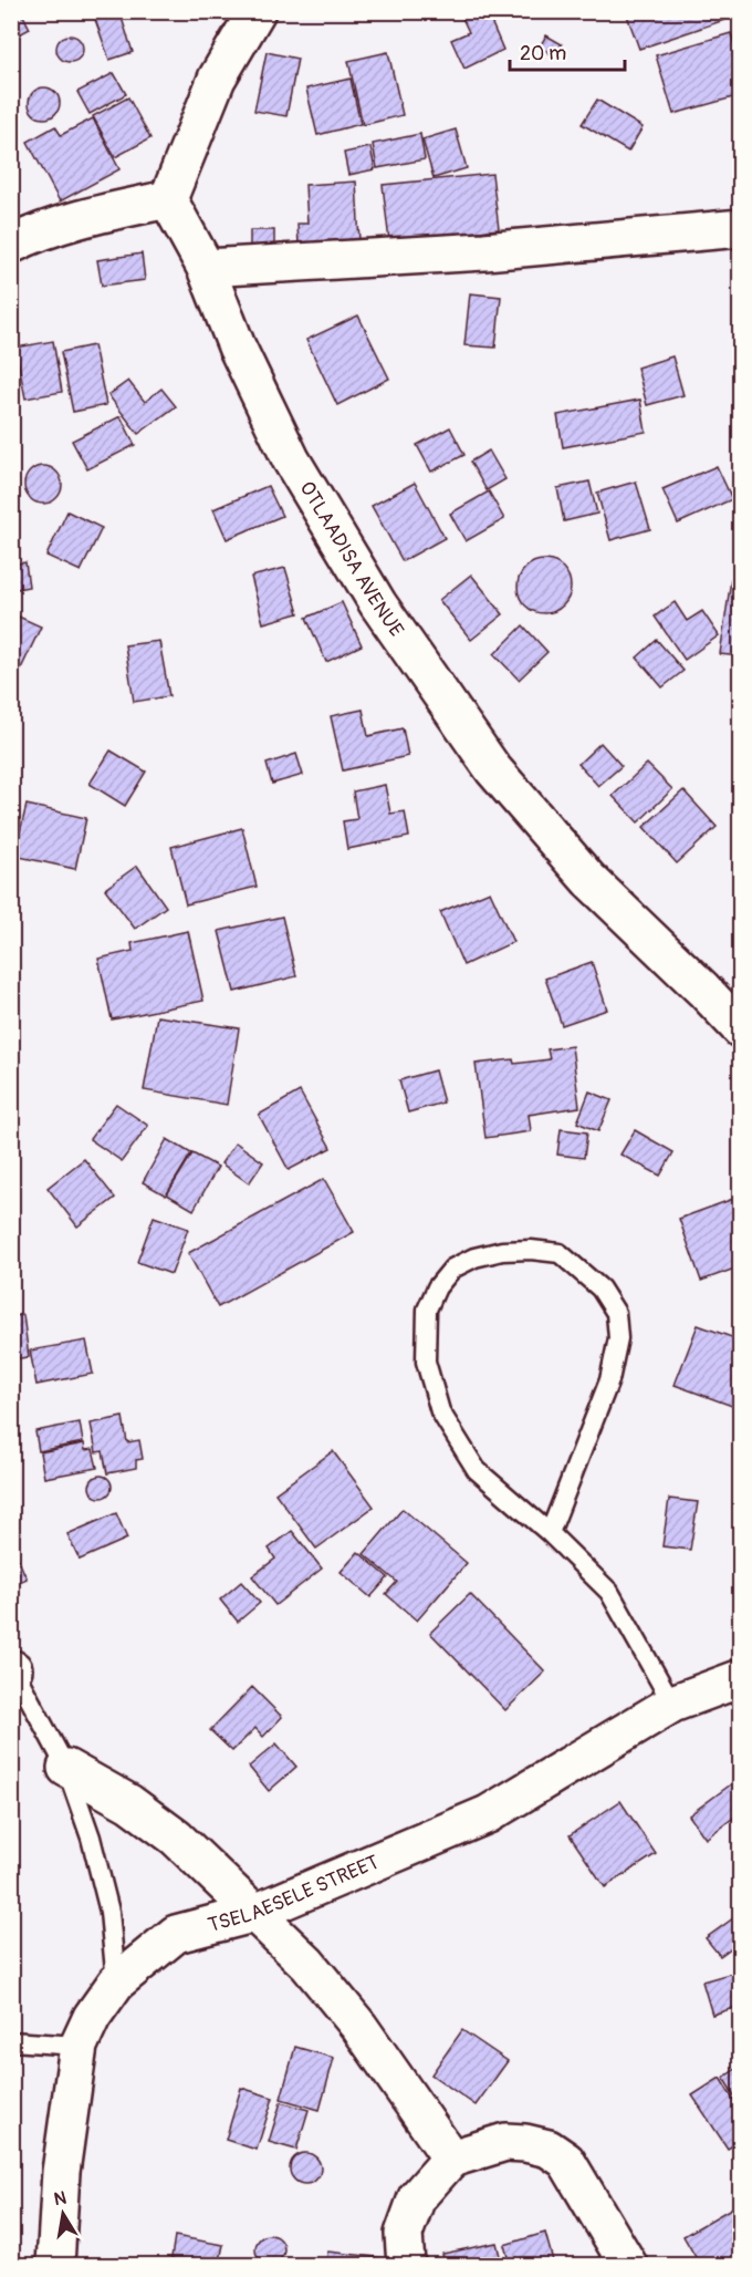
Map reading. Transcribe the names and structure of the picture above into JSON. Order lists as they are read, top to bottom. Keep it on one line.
{"streets":{"street":["OTLAADISA AVENUE","TSELAESELE STREET"]},"scale_bar":"20 m","north":"top"}
